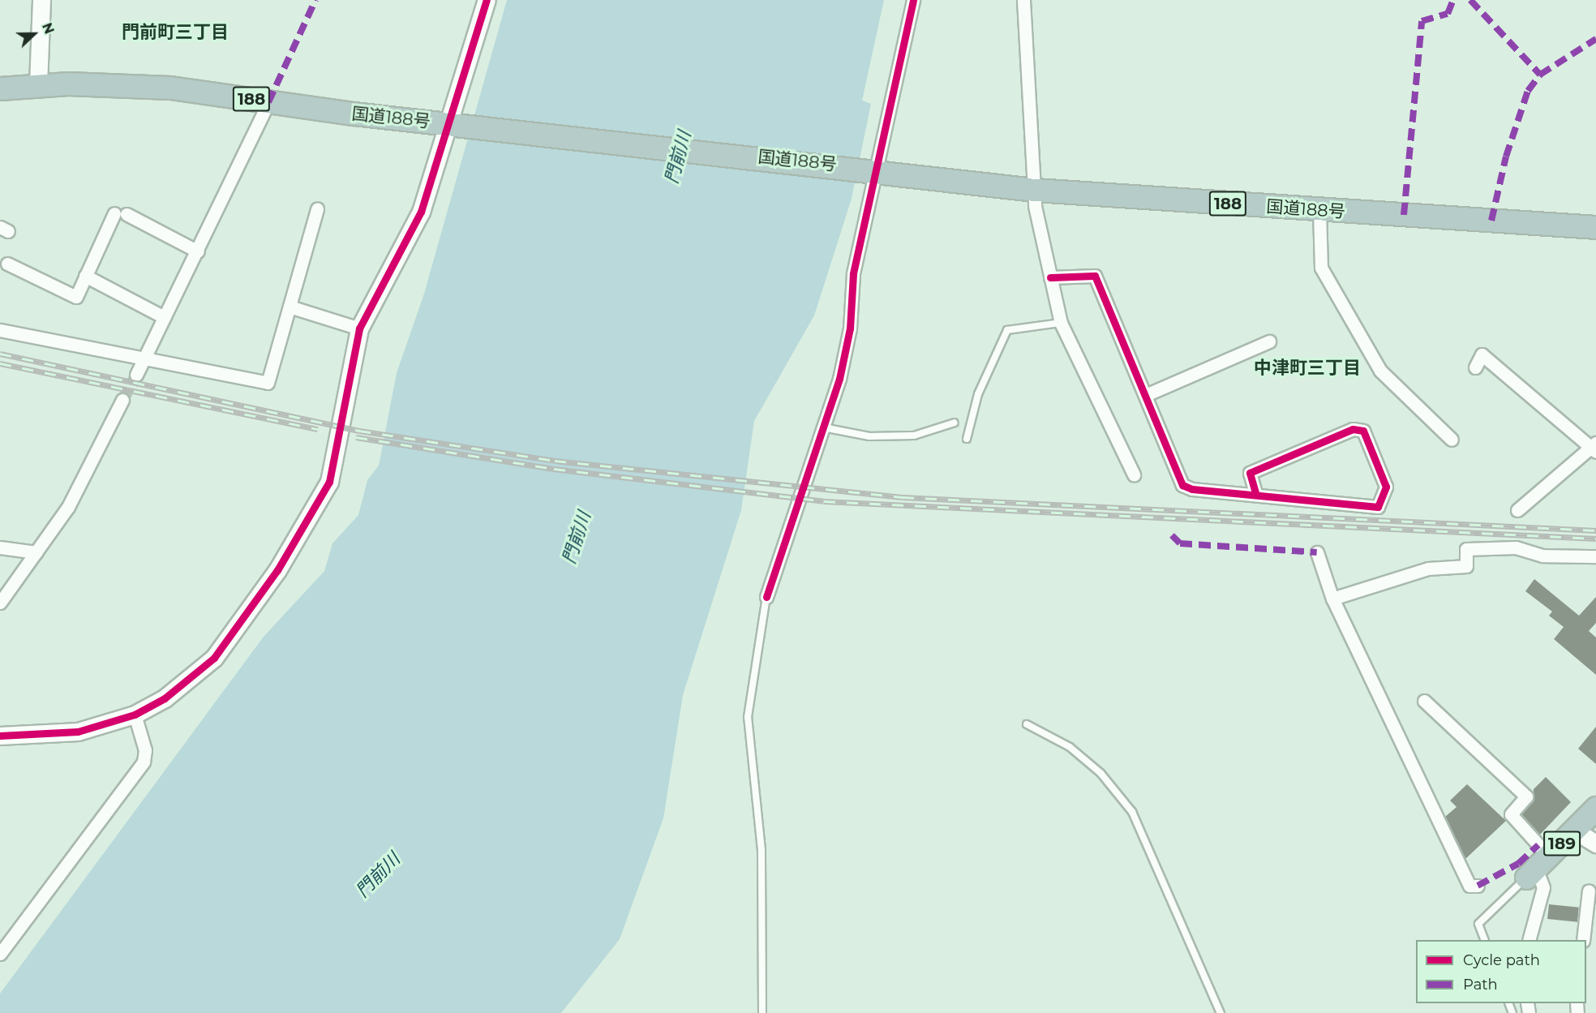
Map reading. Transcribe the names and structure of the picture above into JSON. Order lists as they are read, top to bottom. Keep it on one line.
{"streets":{"highway":["188","国道188号","189"]},"districts":["門前町三丁目","中津町三丁目"],"water":["門前川"],"legend":["Cycle path","Path"],"north":"right"}
